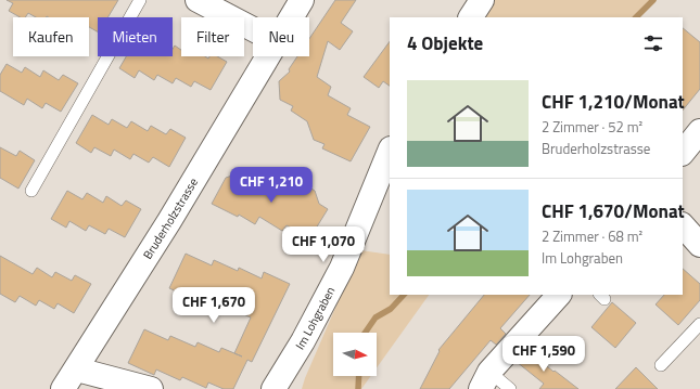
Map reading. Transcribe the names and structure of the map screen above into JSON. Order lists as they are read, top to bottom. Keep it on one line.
{"streets":{"street":["Bruderholzstrasse","Im Lohgraben"]},"north":"right","page":{"chip":["Kaufen","Mieten","Filter","Neu"],"heading":"4 Objekte","list":[{"name":"CHF 1,210/Monat","note":"2 Zimmer · 52 m² · Bruderholzstrasse"},{"name":"CHF 1,670/Monat","note":"2 Zimmer · 68 m² · Im Lohgraben"}],"price":["CHF 1,210","CHF 1,070","CHF 1,670","CHF 1,590"]}}
